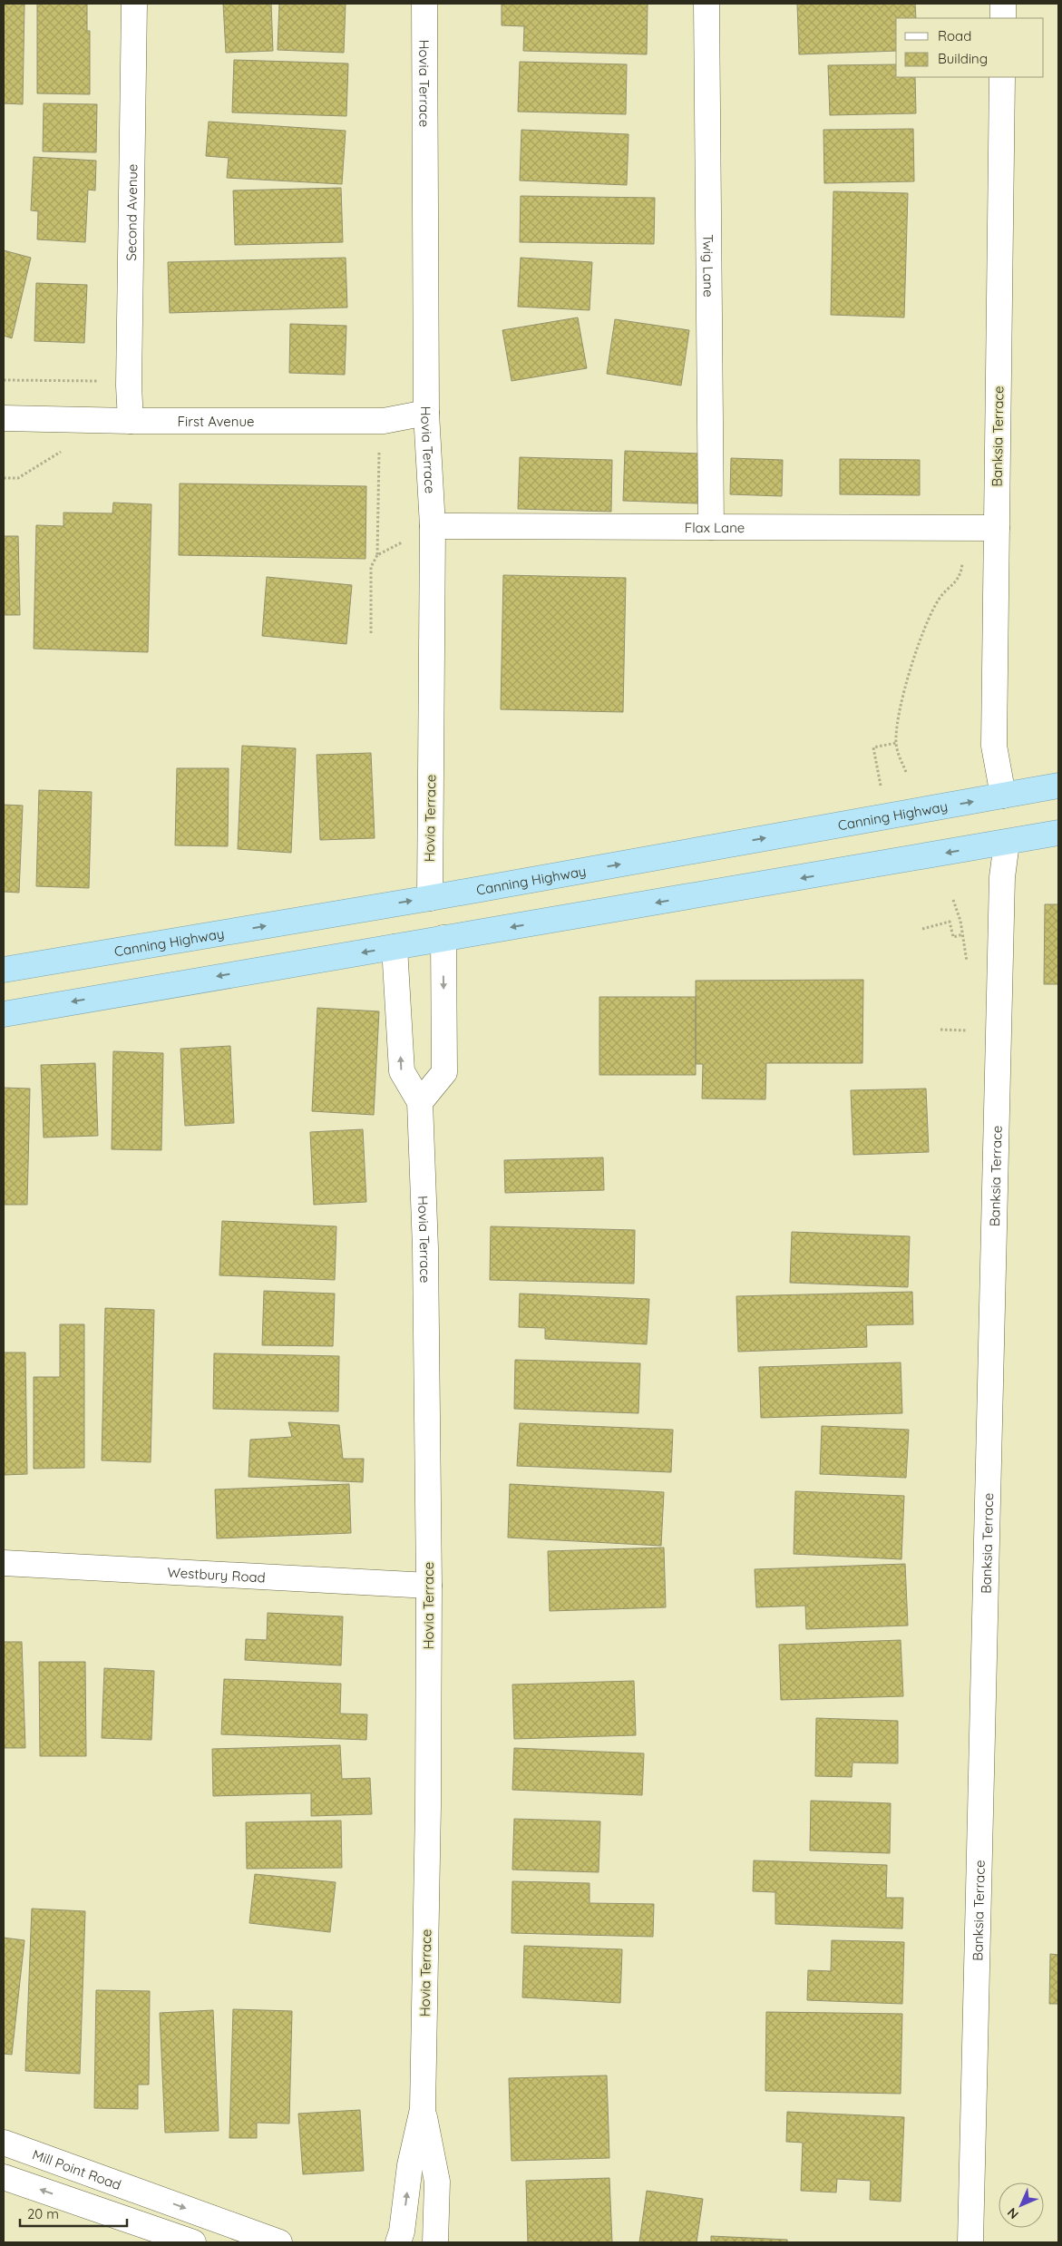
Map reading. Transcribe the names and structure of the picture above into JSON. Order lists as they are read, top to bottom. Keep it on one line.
{"streets":{"highway":["Canning Highway"],"street":["Hovia Terrace","Second Avenue","Twig Lane","First Avenue","Banksia Terrace","Flax Lane","Westbury Road","Mill Point Road"]},"crossings":[["Hovia Terrace","First Avenue"],["Hovia Terrace","Flax Lane"],["Hovia Terrace","Canning Highway"],["Hovia Terrace","Westbury Road"],["Second Avenue","First Avenue"],["Twig Lane","Flax Lane"],["Banksia Terrace","Flax Lane"],["Banksia Terrace","Canning Highway"]],"legend":["Road","Building"],"scale_bar":"20 m","north":"bottom left"}
